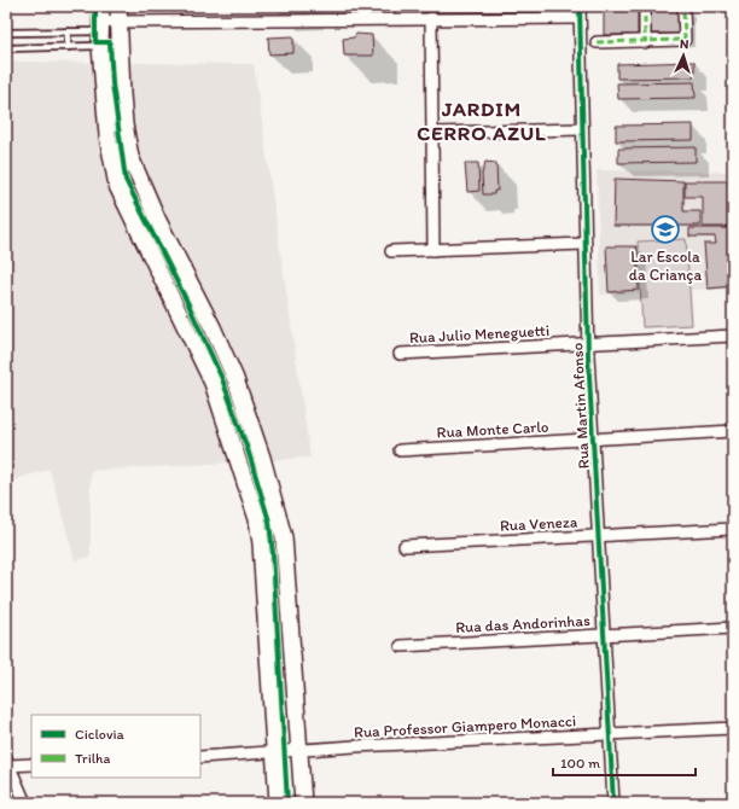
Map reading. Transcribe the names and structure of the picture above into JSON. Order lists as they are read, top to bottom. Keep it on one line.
{"streets":{"street":["Rua Julio Meneguetti","Rua Martin Afonso","Rua Monte Carlo","Rua Veneza","Rua das Andorinhas","Rua Professor Giampero Monacci"]},"crossings":[["Rua Julio Meneguetti","Rua Martin Afonso"],["Rua Martin Afonso","Rua Monte Carlo"],["Rua Martin Afonso","Rua Veneza"],["Rua Martin Afonso","Rua das Andorinhas"],["Rua Martin Afonso","Rua Professor Giampero Monacci"]],"districts":["JARDIM CERRO AZUL"],"places":{"school or university":["Lar Escola da Criança"]},"legend":["Ciclovia","Trilha"],"scale_bar":"100 m","north":"top"}
